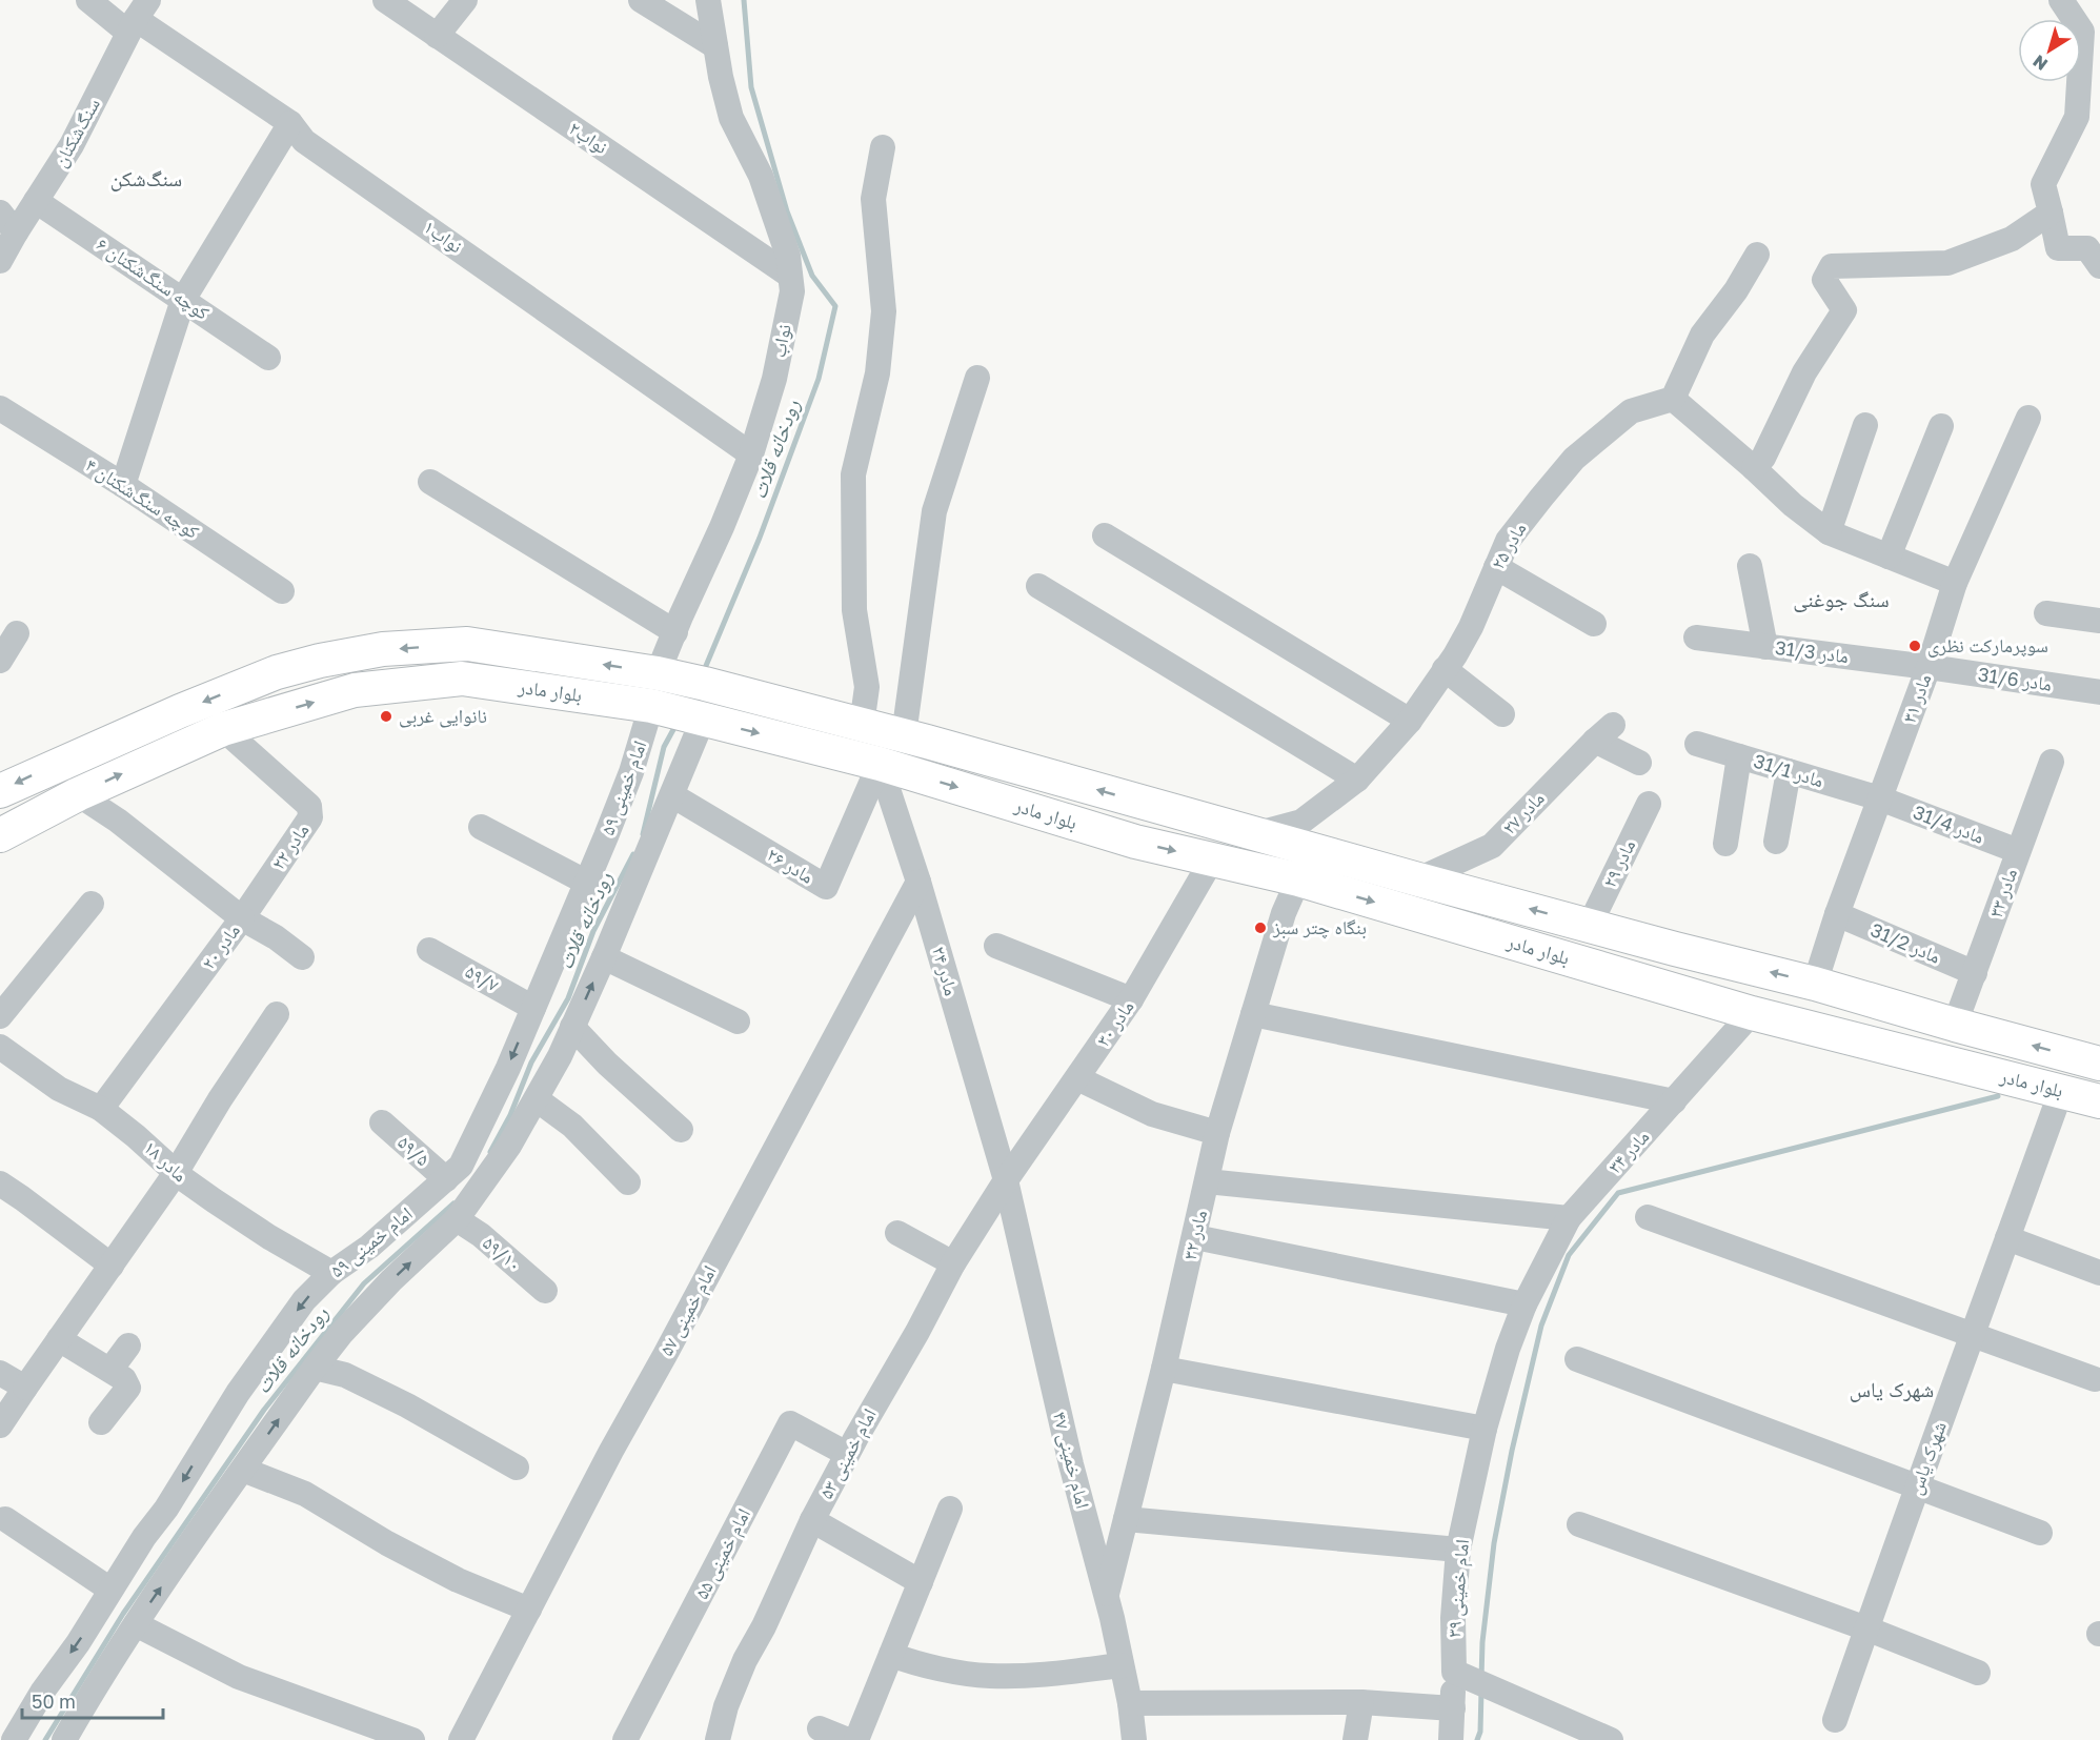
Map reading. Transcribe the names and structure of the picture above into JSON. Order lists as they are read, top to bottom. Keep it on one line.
{"streets":{"main road":["بلوار مادر"],"street":["سنگ‌شکنان","نواب۲","نواب۱","کوچه سنگ‌شکنان ۶","نواب","کوچه سنگ‌شکنان ۴","مادر ۲۵","مادر 31/3","مادر 31/6","مادر ۳۱","مادر 31/1","امام خمینی ۵۹","مادر ۲۷","مادر 31/4","مادر ۲۲","مادر ۲۹","مادر ۲۶","مادر ۳۳","مادر 31/2","مادر ۲۰","مادر ۲۴","۵۹/۷","مادر ۳۰","۵۹/۵","مادر ۳۴","مادر ۱۸","مادر ۳۲","۵۹/۱۰","امام خمینی ۵۷","امام خمینی ۵۳","شهرک یاس","امام خمینی ۴۷","امام خمینی ۵۵","امام خمینی ۳۹"]},"crossings":[["سنگ‌شکنان","نواب۱"],["سنگ‌شکنان","کوچه سنگ‌شکنان ۶"],["نواب۲","نواب"],["نواب۱","نواب"],["نواب","بلوار مادر"],["مادر ۲۵","بلوار مادر"],["مادر 31/3","مادر 31/6"],["مادر 31/3","مادر ۳۱"],["مادر 31/6","مادر ۳۱"],["بلوار مادر","مادر ۳۱"],["بلوار مادر","امام خمینی ۵۹"],["بلوار مادر","مادر ۲۷"],["بلوار مادر","مادر ۲۲"],["بلوار مادر","مادر ۲۹"],["بلوار مادر","مادر ۲۶"],["بلوار مادر","مادر ۳۳"],["بلوار مادر","مادر ۲۰"],["بلوار مادر","مادر ۲۴"],["بلوار مادر","مادر ۳۰"],["بلوار مادر","مادر ۳۴"],["بلوار مادر","مادر ۳۲"],["بلوار مادر","شهرک یاس"],["مادر ۳۱","مادر 31/1"],["مادر ۳۱","مادر 31/4"],["مادر ۳۱","مادر 31/2"],["مادر 31/1","مادر 31/4"],["امام خمینی ۵۹","مادر ۲۶"],["امام خمینی ۵۹","۵۹/۷"],["امام خمینی ۵۹","۵۹/۵"],["امام خمینی ۵۹","مادر ۱۸"],["امام خمینی ۵۹","۵۹/۱۰"],["مادر 31/4","مادر ۳۳"],["مادر ۲۲","مادر ۲۰"],["مادر ۲۶","مادر ۲۴"],["مادر ۳۳","مادر 31/2"],["مادر ۲۰","مادر ۱۸"],["مادر ۲۴","مادر ۳۰"],["مادر ۲۴","امام خمینی ۵۷"],["مادر ۲۴","امام خمینی ۵۳"],["مادر ۲۴","امام خمینی ۴۷"],["مادر ۳۰","امام خمینی ۵۳"],["مادر ۳۰","امام خمینی ۴۷"],["مادر ۳۴","امام خمینی ۳۹"],["مادر ۳۲","امام خمینی ۴۷"],["امام خمینی ۵۳","امام خمینی ۴۷"],["امام خمینی ۵۳","امام خمینی ۵۵"]],"districts":["سنگ‌شکن","سنگ جوغنی","شهرک یاس"],"water":["رودخانه قلات"],"places":["سوپرمارکت نظری","نانوایی غربی","بنگاه چتر سبز"],"scale_bar":"50 m","north":"bottom left"}
